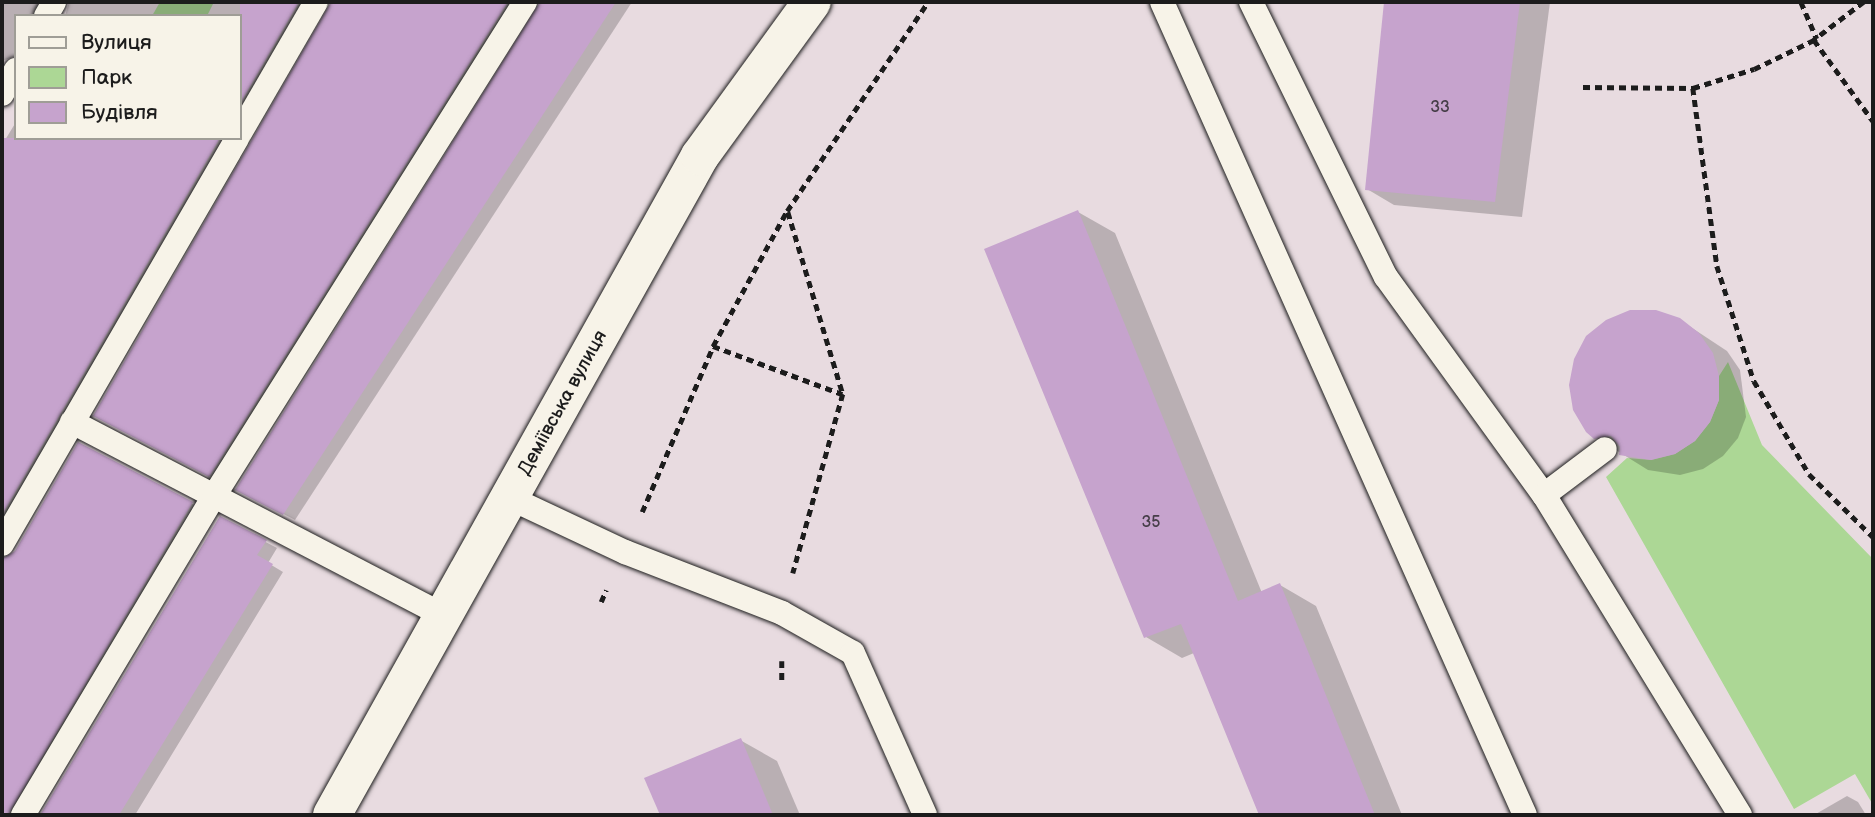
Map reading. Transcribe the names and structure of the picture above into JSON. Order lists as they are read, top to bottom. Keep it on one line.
{"streets":{"street":["Деміївська вулиця"]},"house_numbers":["33","35"],"legend":["Вулиця","Парк","Будівля"]}
